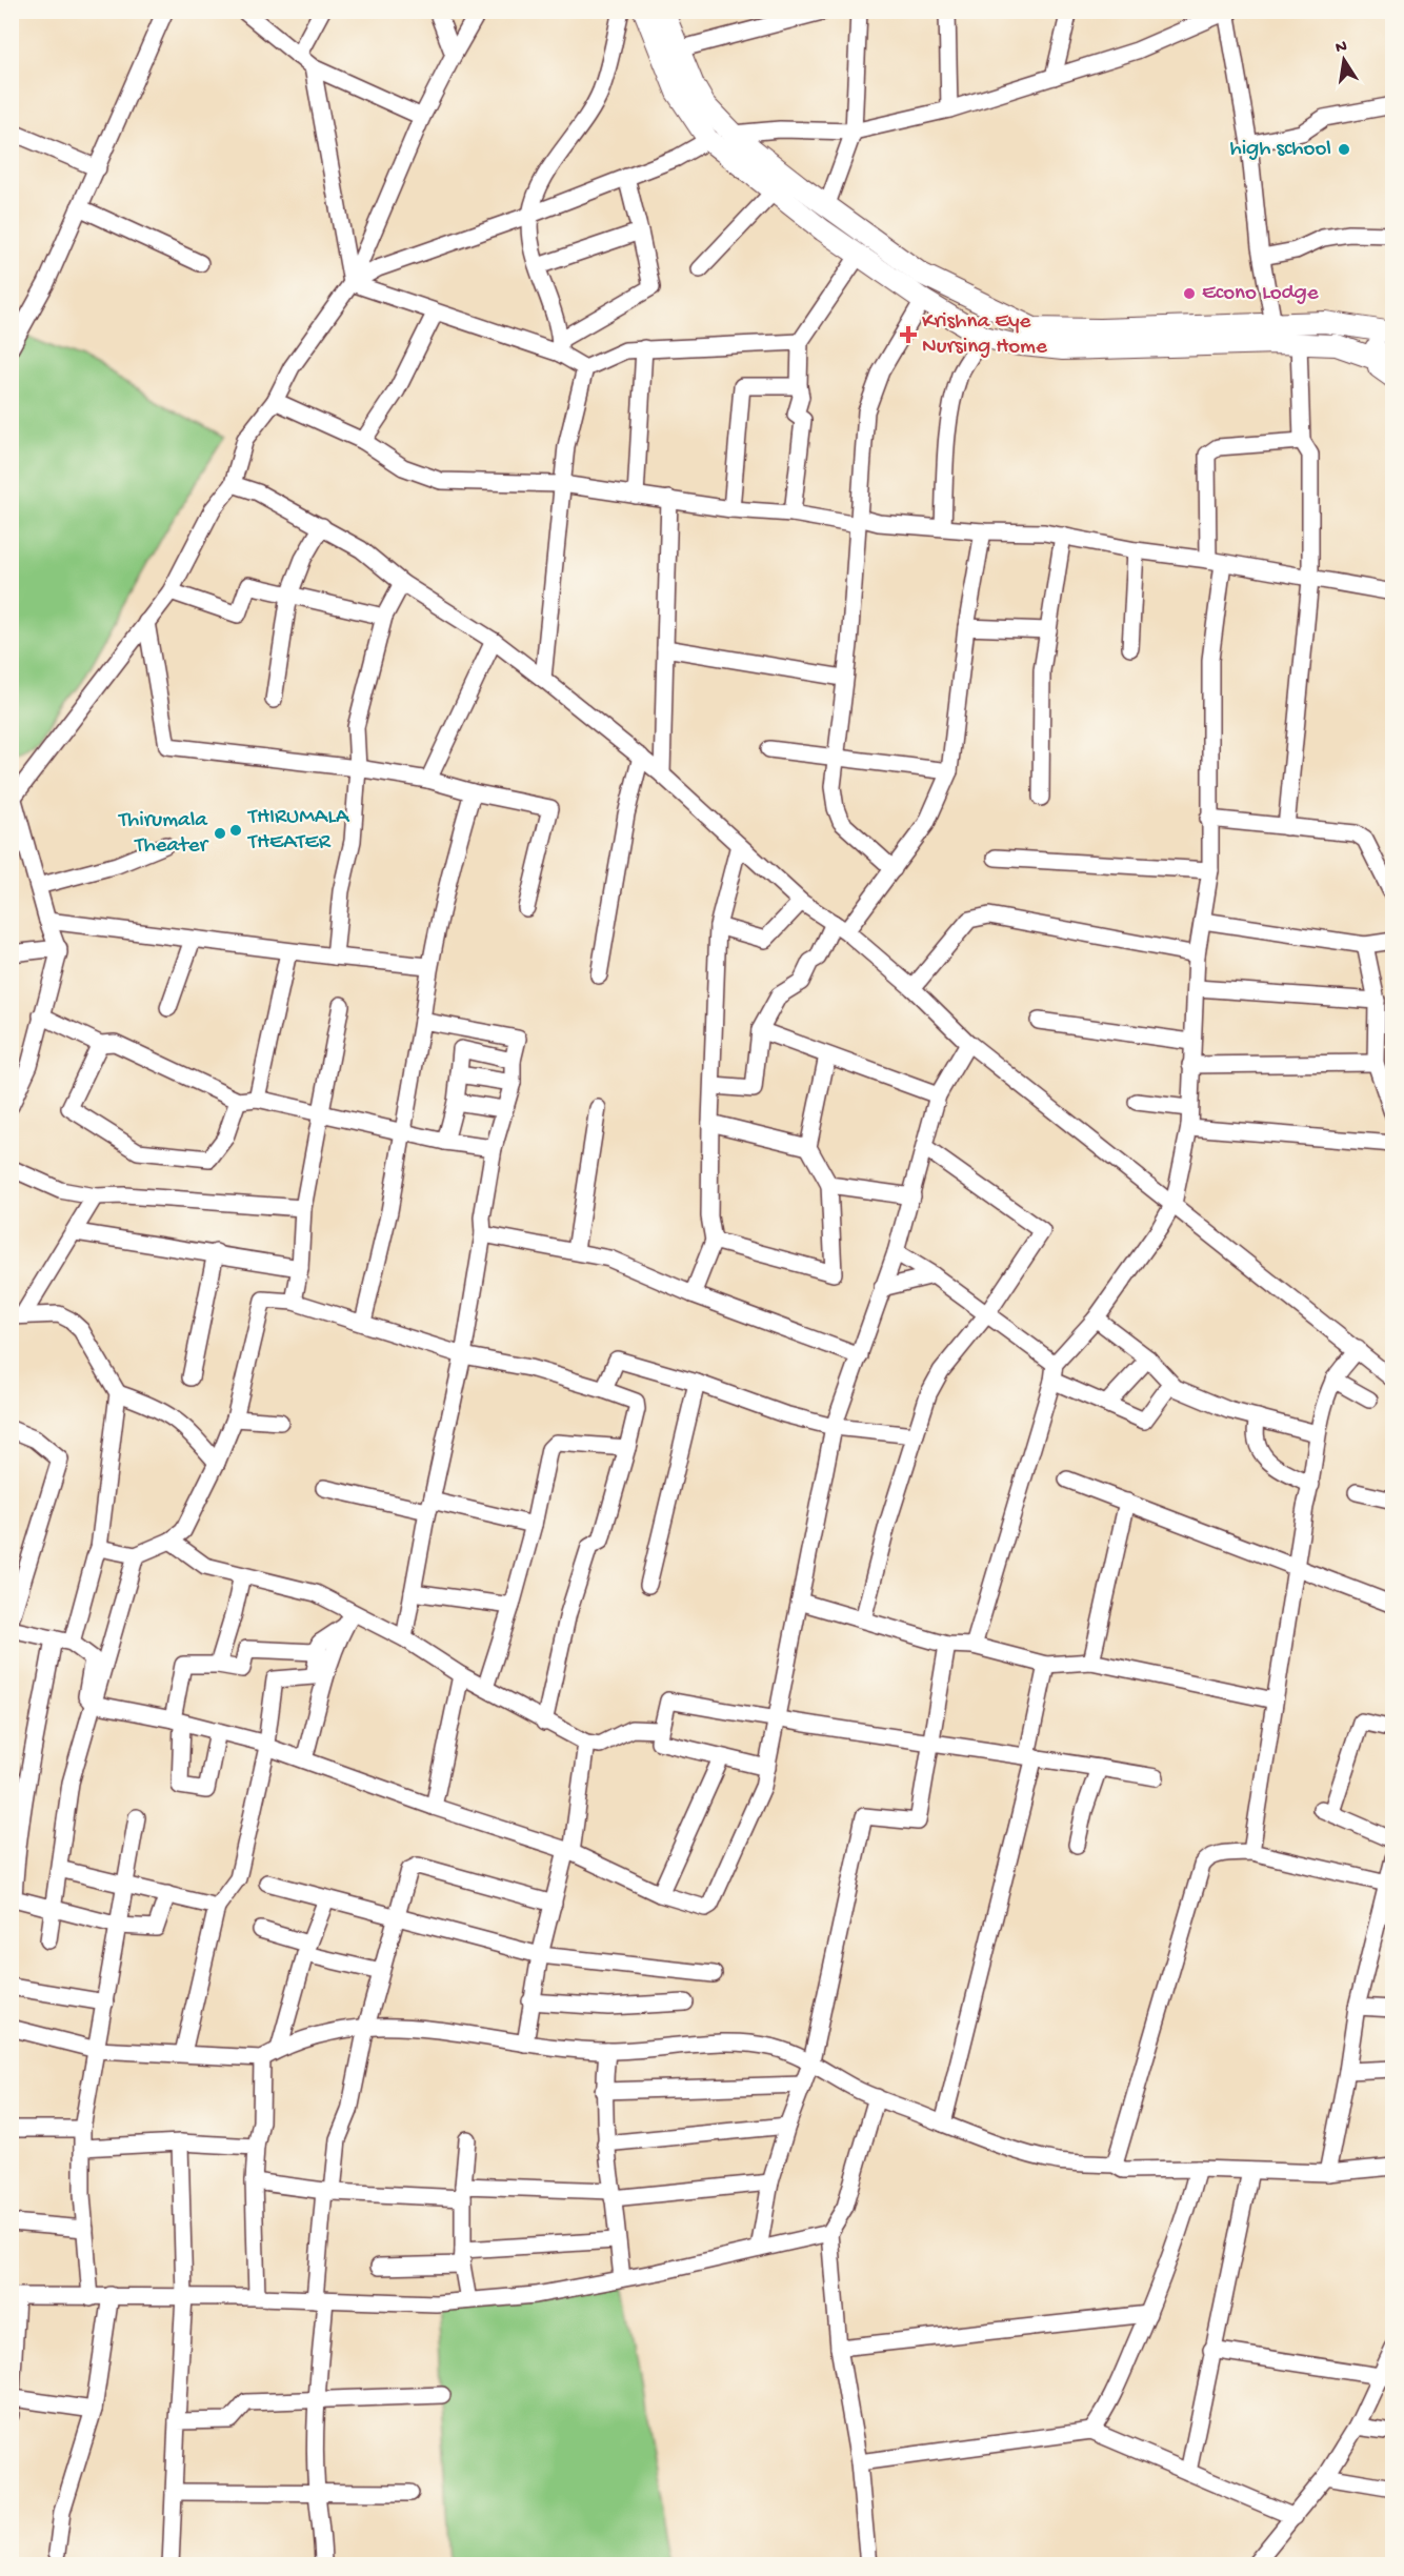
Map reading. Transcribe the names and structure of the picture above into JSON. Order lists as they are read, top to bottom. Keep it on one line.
{"places":{"other":["high school","Econo Lodge","THIRUMALA THEATER","Thirumala Theater"],"health":["Krishna Eye Nursing Home"]},"north":"top"}
